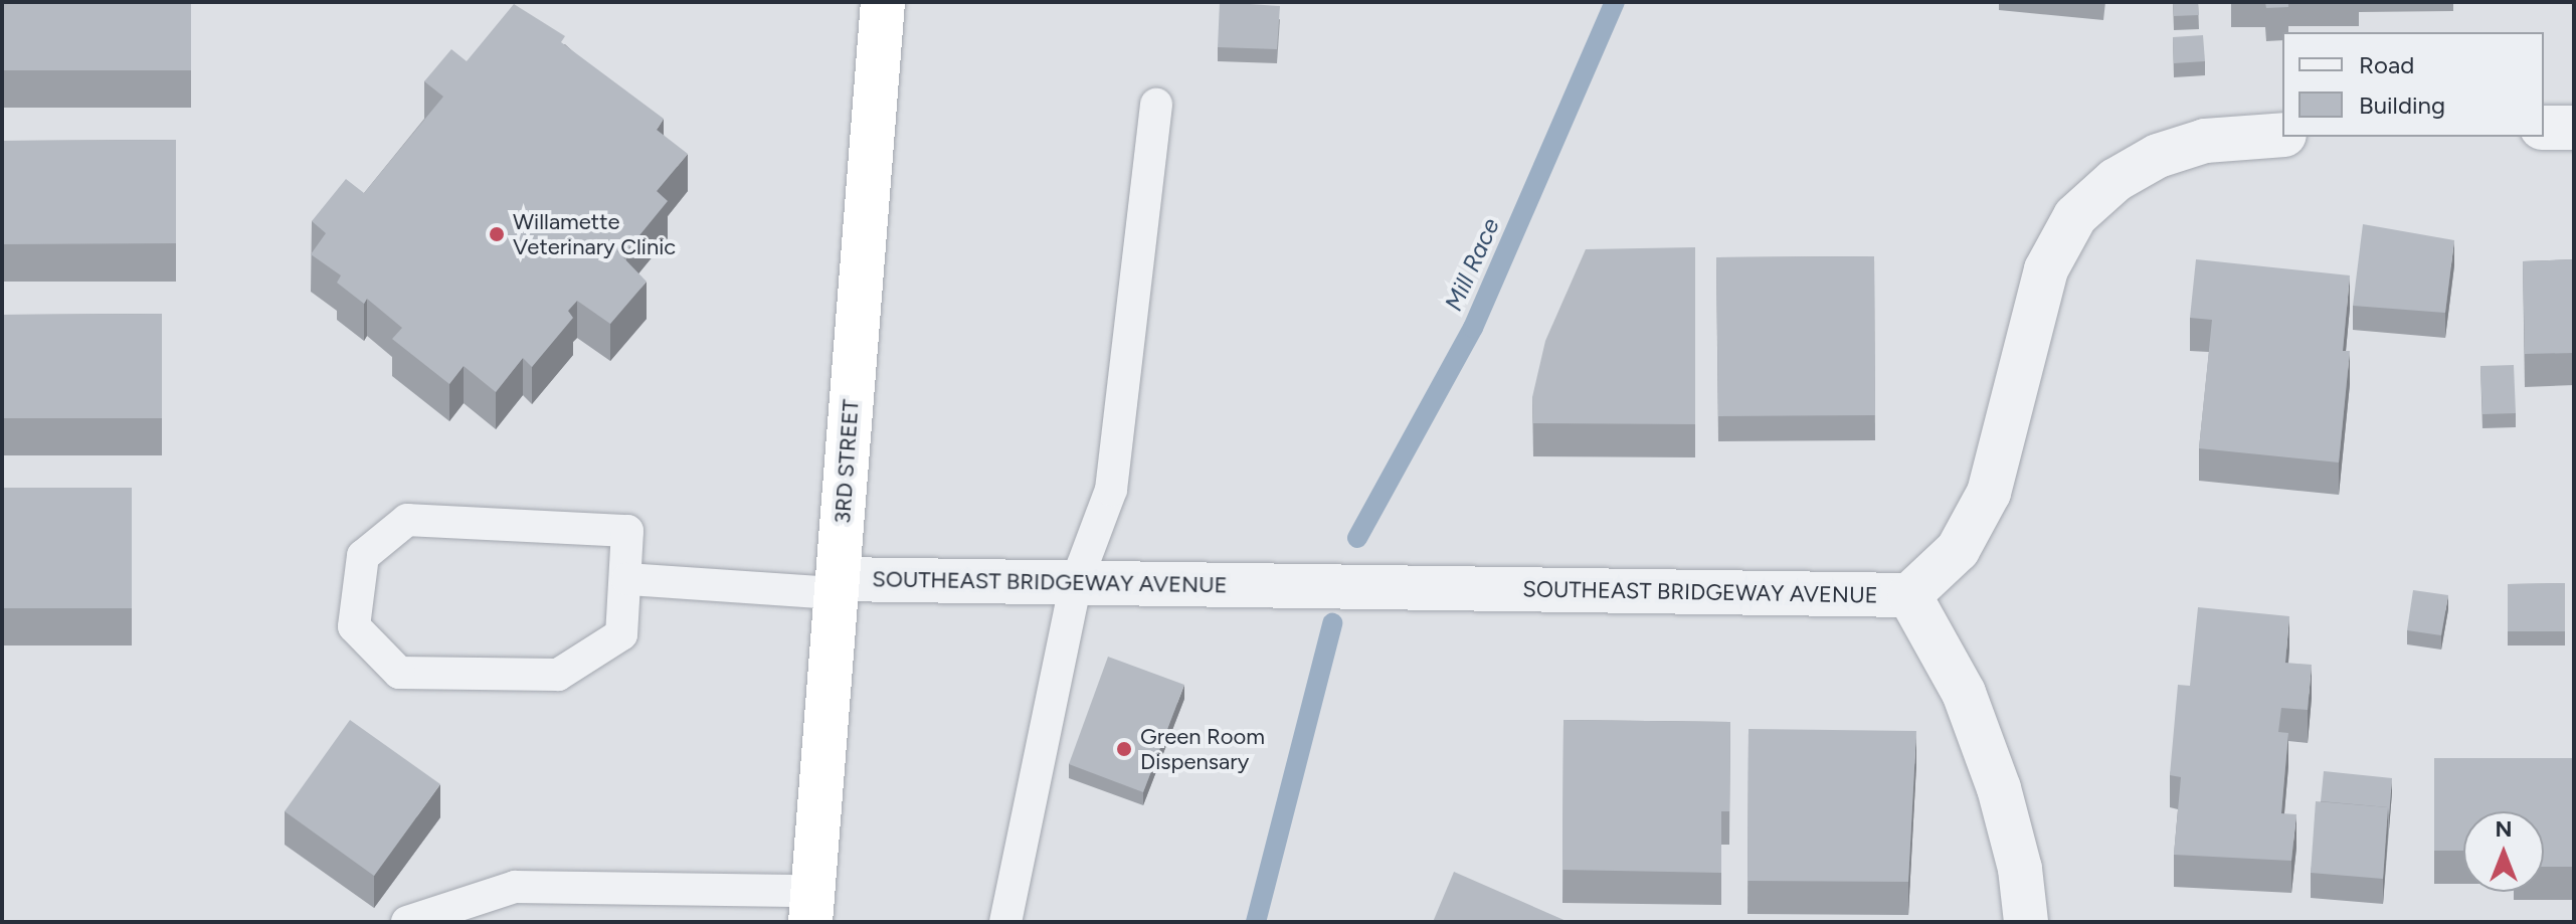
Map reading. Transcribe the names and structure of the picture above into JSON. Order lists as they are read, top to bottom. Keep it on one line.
{"streets":{"highway":["3RD STREET"],"street":["SOUTHEAST BRIDGEWAY AVENUE"]},"crossings":[["3RD STREET","SOUTHEAST BRIDGEWAY AVENUE"]],"water":["Mill Race"],"places":["Willamette Veterinary Clinic","Green Room Dispensary"],"legend":["Road","Building"],"north":"top"}
